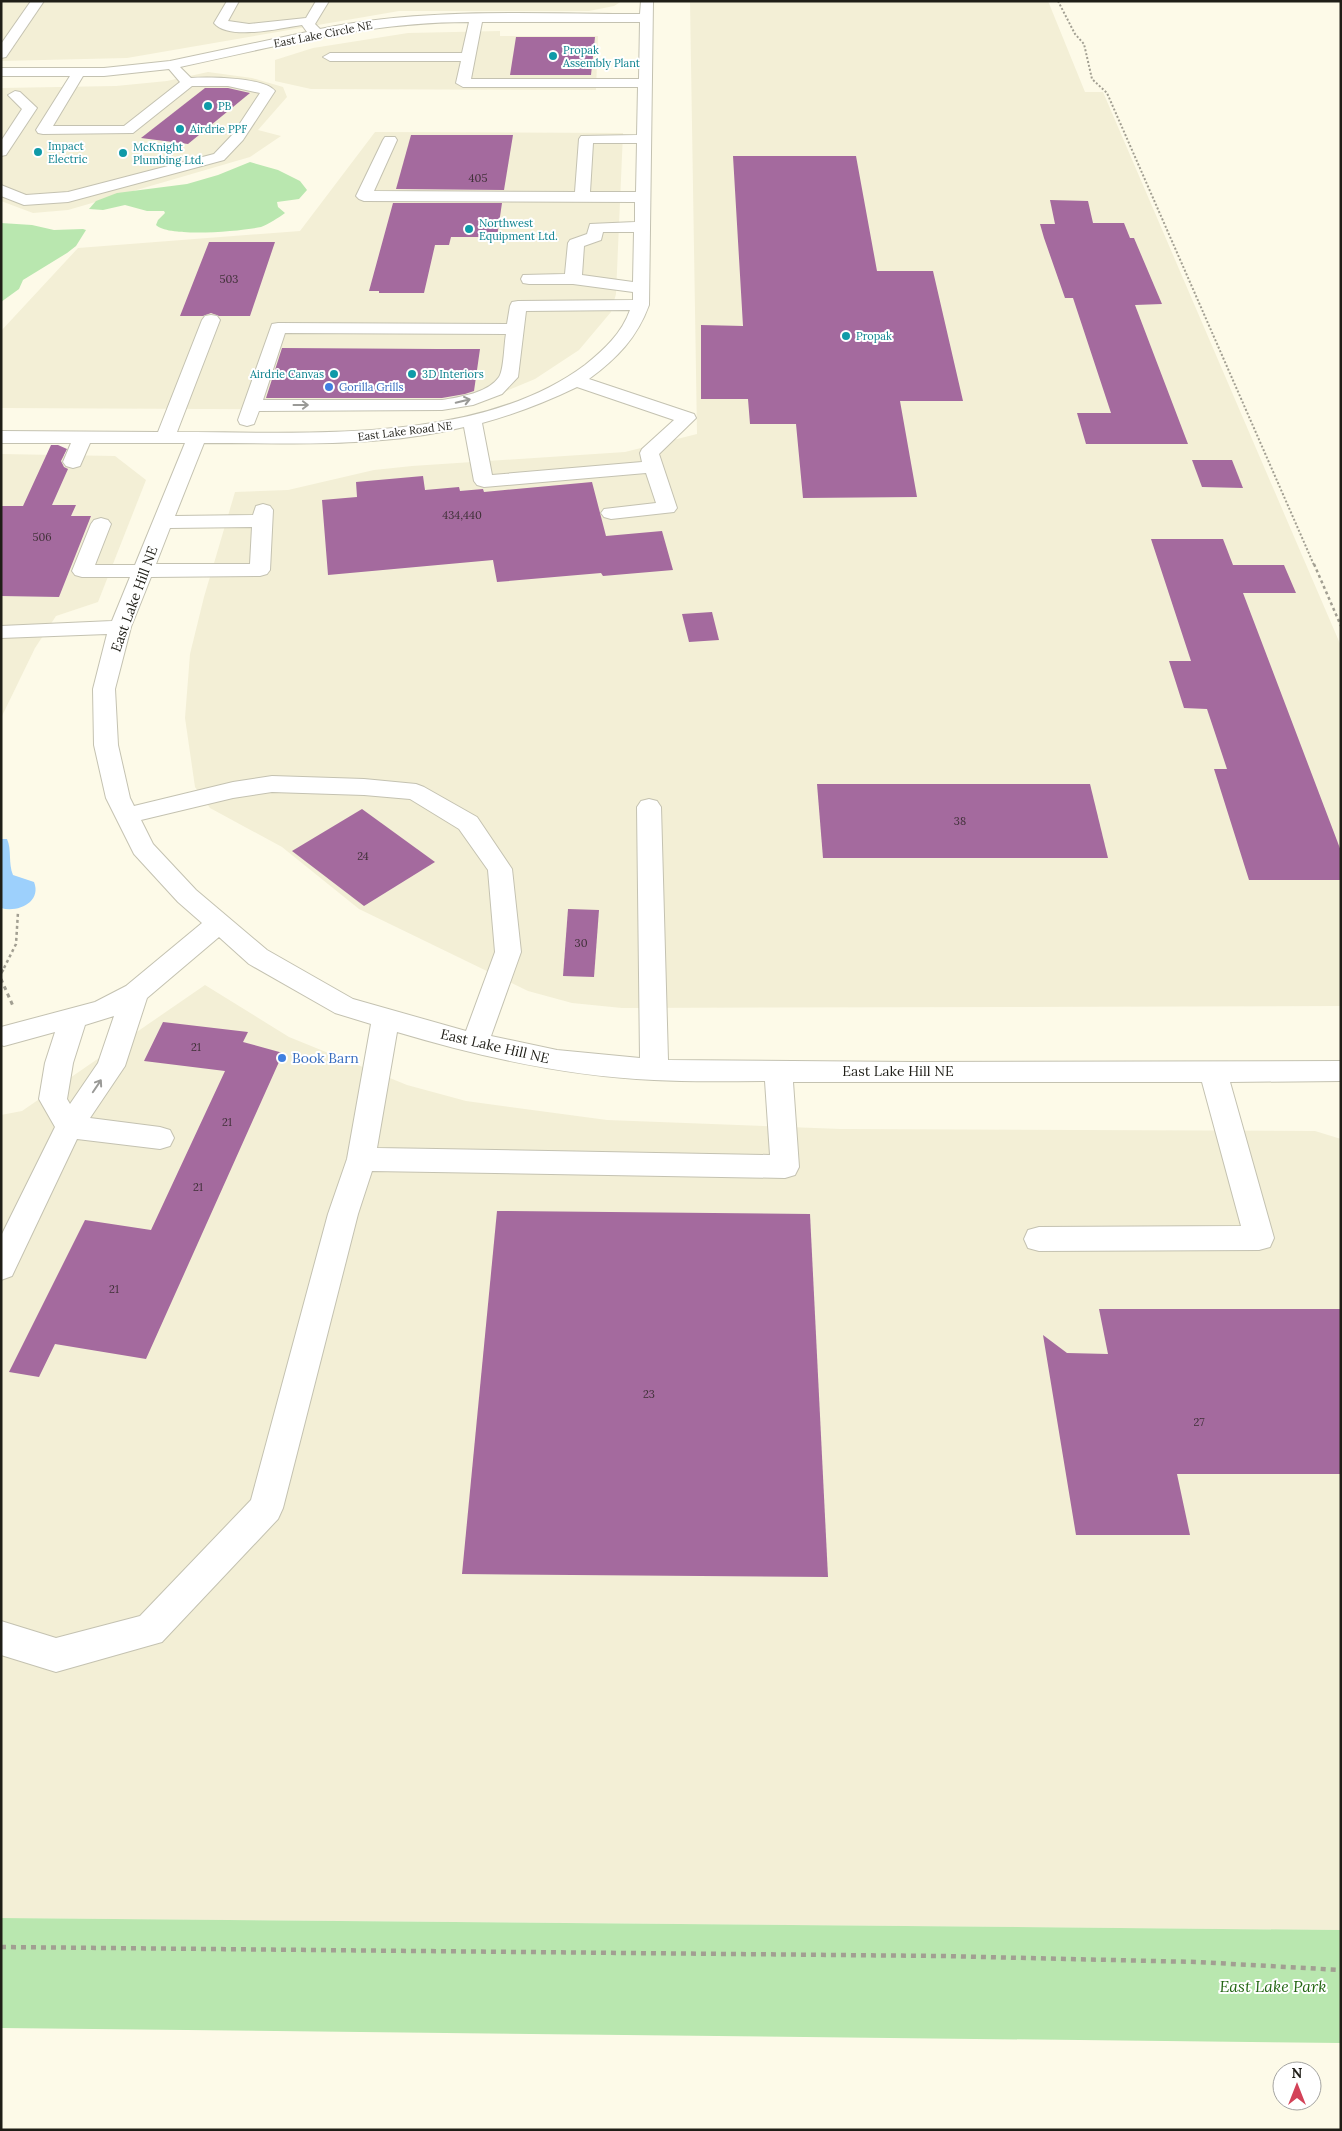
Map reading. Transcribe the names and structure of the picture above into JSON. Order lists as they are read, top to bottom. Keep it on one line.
{"streets":{"street":["East Lake Circle NE","East Lake Road NE","East Lake Hill NE"]},"crossings":[["East Lake Circle NE","East Lake Road NE"],["East Lake Road NE","East Lake Hill NE"]],"parks":["East Lake Park"],"places":["Propak Assembly Plant","PB","Airdrie PPF","Impact Electric","McKnight Plumbing Ltd.","Northwest Equipment Ltd.","Propak","Airdrie Canvas","3D Interiors","Gorilla Grills","Book Barn"],"house_numbers":["405","503","434,440","506","38","24","30","21","21","21","21","23","27"],"north":"top"}
